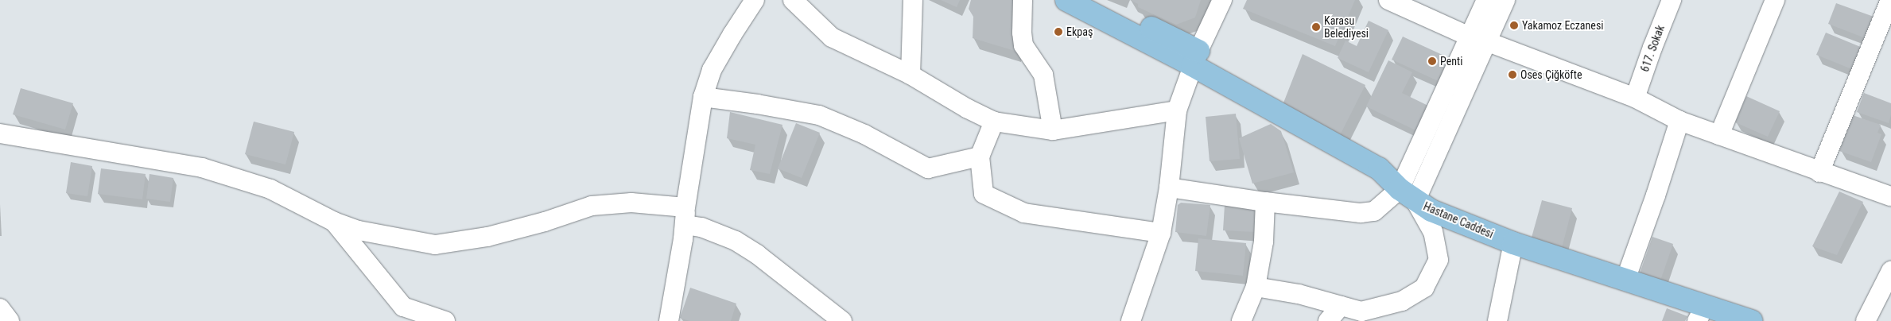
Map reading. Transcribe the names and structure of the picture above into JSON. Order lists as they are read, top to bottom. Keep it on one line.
{"streets":{"main road":["Hastane Caddesi"],"street":["617. Sokak"]},"places":["Yakamoz Eczanesi","Karasu Belediyesi","Ekpaş","Penti","Oses Çiğköfte"]}
